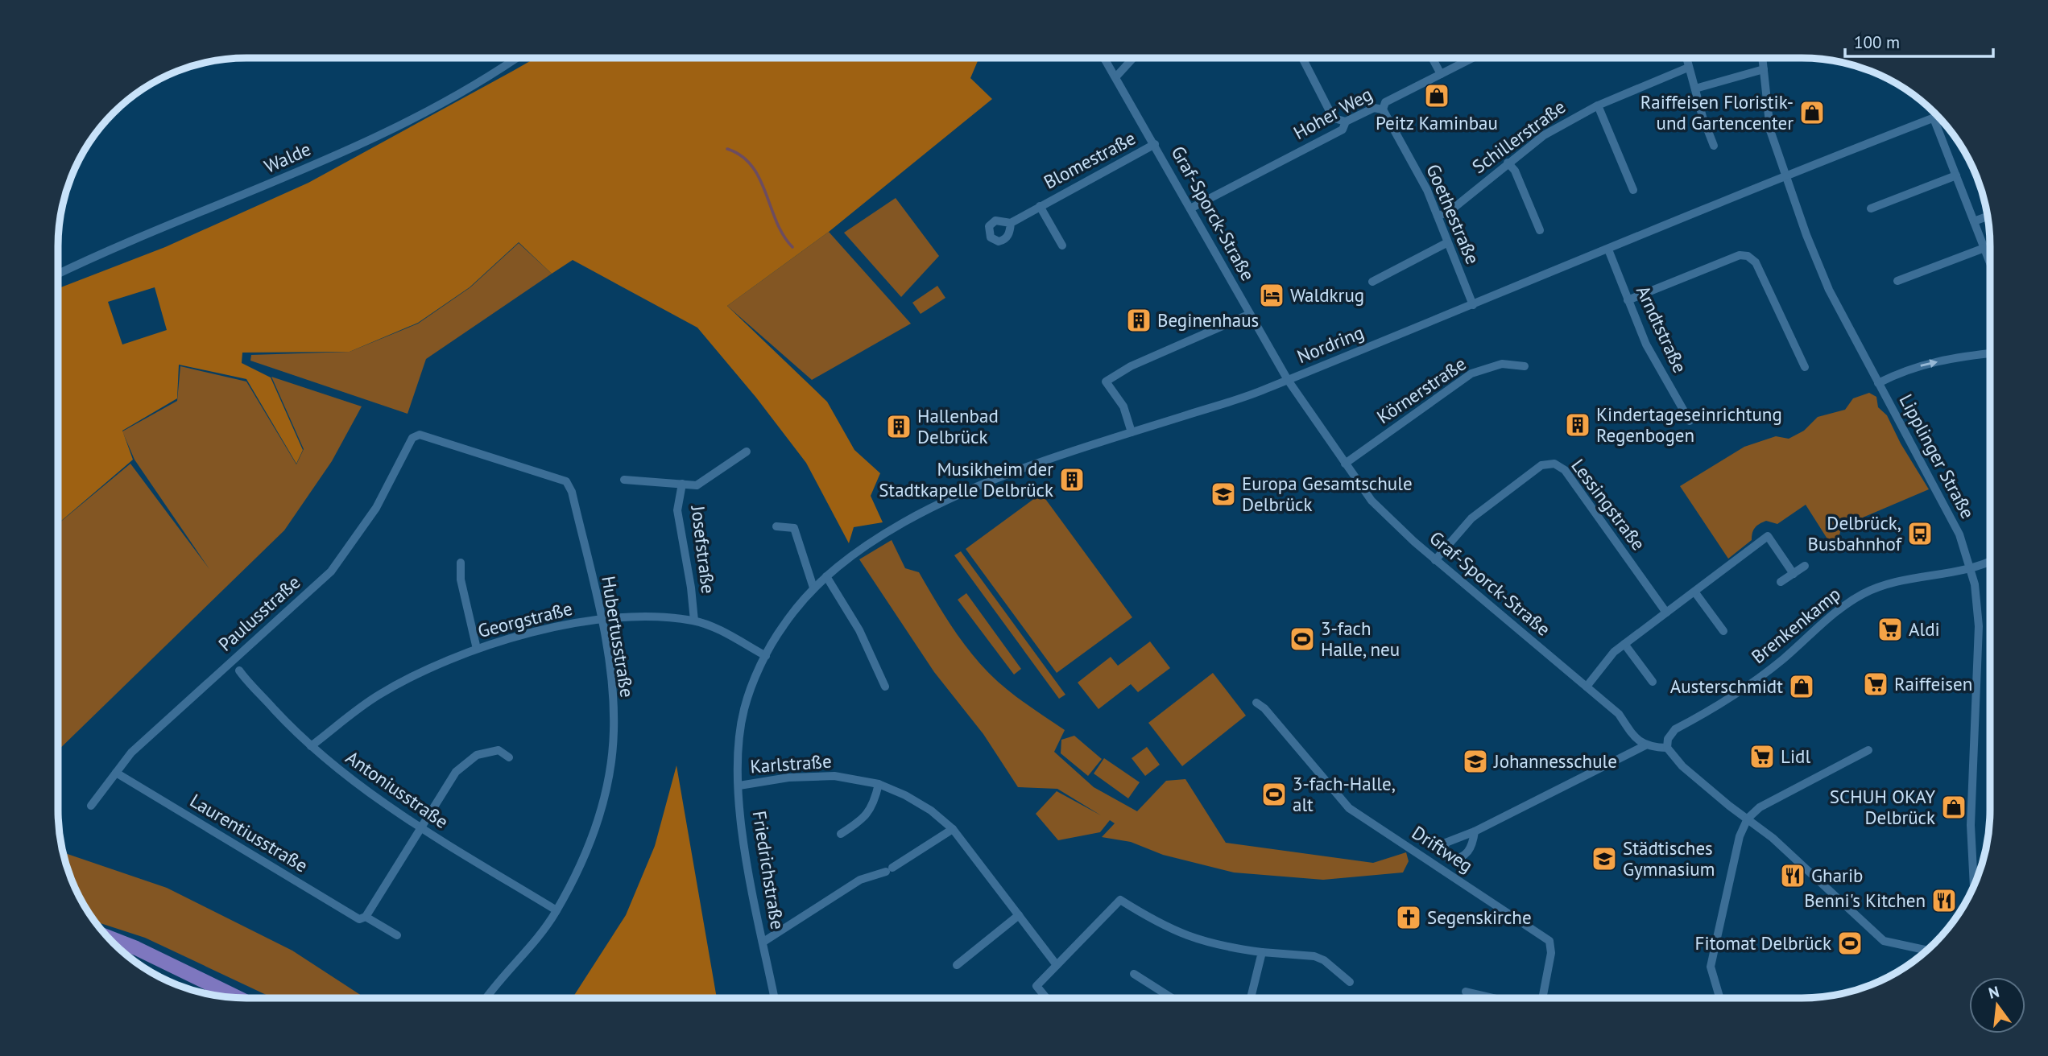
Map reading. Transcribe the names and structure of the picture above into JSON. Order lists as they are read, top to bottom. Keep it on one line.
{"streets":{"street":["Hoher Weg","Schillerstraße","Walde","Blomestraße","Graf-Sporck-Straße","Goethestraße","Arndtstraße","Nordring","Körnerstraße","Lipplinger Straße","Lessingstraße","Josefstraße","Paulusstraße","Georgstraße","Brenkenkamp","Hubertusstraße","Karlstraße","Antoniusstraße","Laurentiusstraße","Driftweg","Friedrichstraße"]},"crossings":[["Hoher Weg","Graf-Sporck-Straße"],["Hoher Weg","Goethestraße"],["Schillerstraße","Goethestraße"],["Blomestraße","Graf-Sporck-Straße"],["Graf-Sporck-Straße","Nordring"],["Graf-Sporck-Straße","Körnerstraße"],["Graf-Sporck-Straße","Lessingstraße"],["Goethestraße","Nordring"],["Arndtstraße","Nordring"],["Nordring","Lipplinger Straße"],["Lipplinger Straße","Brenkenkamp"],["Josefstraße","Georgstraße"],["Paulusstraße","Hubertusstraße"],["Paulusstraße","Laurentiusstraße"],["Georgstraße","Hubertusstraße"],["Georgstraße","Antoniusstraße"],["Georgstraße","Friedrichstraße"],["Hubertusstraße","Antoniusstraße"],["Karlstraße","Friedrichstraße"]],"places":{"shop":["Peitz Kaminbau","Raiffeisen Floristik- und Gartencenter","Austerschmidt","SCHUH OKAY Delbrück"],"hotel":["Waldkrug"],"building":["Beginenhaus","Kindertageseinrichtung Regenbogen","Hallenbad Delbrück","Musikheim der Stadtkapelle Delbrück"],"school or university":["Europa Gesamtschule Delbrück","Johannesschule","Städtisches Gymnasium"],"bus stop":["Delbrück, Busbahnhof"],"supermarket":["Aldi","Raiffeisen","Lidl"],"sports":["3-fach Halle, neu","3-fach-Halle, alt","Fitomat Delbrück"],"restaurant":["Gharib","Benni's Kitchen"],"church":["Segenskirche"]},"scale_bar":"100 m","north":"top"}
